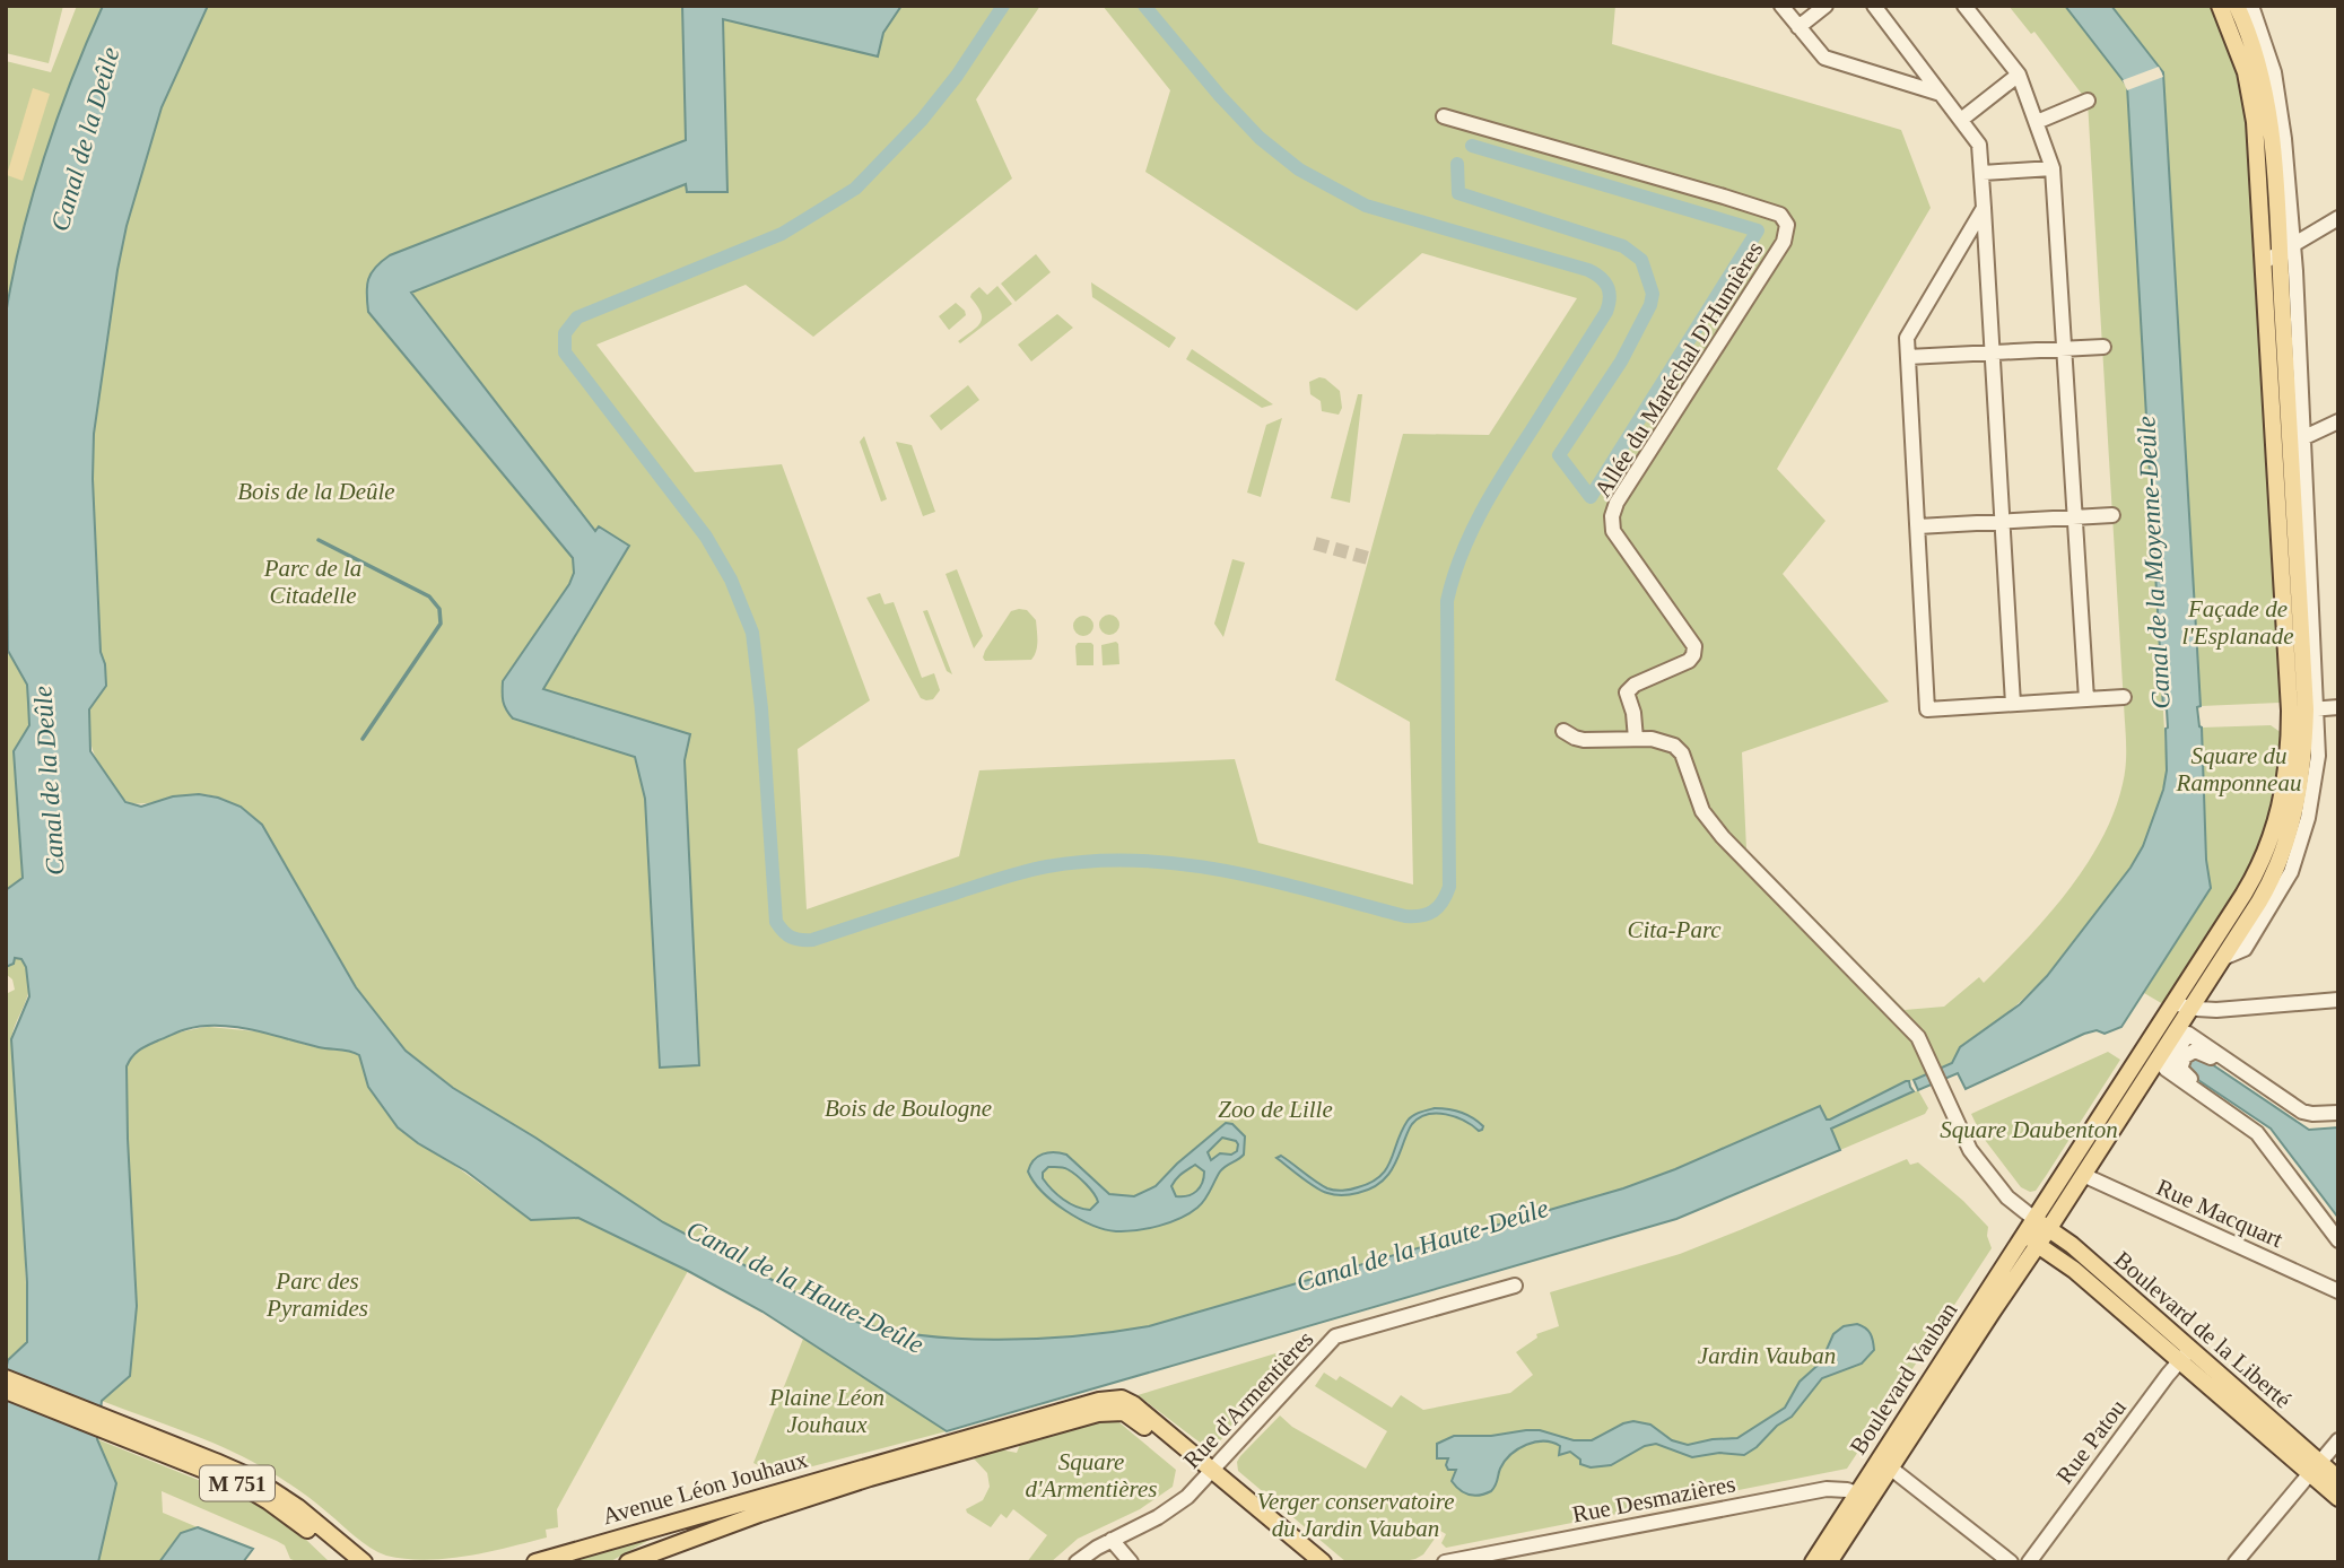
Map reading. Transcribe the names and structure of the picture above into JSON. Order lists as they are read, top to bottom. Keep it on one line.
{"streets":{"main road":["Boulevard de la Liberté","Boulevard Vauban","M 751","Avenue Léon Jouhaux"],"street":["Allée du Maréchal D'Humières","Rue Macquart","Rue d'Armentières","Rue Patou","Rue Desmazières"]},"crossings":[["Boulevard de la Liberté","Boulevard Vauban"],["Boulevard de la Liberté","Rue Patou"],["Boulevard Vauban","Rue Desmazières"]],"water":["Canal de la Deûle","Canal de la Moyenne-Deûle","Canal de la Haute-Deûle"],"parks":["Bois de la Deûle","Parc de la Citadelle","Façade de l'Esplanade","Square du Ramponneau","Cita-Parc","Bois de Boulogne","Zoo de Lille","Square Daubenton","Parc des Pyramides","Jardin Vauban","Plaine Léon Jouhaux","Square d'Armentières","Verger conservatoire du Jardin Vauban"]}
